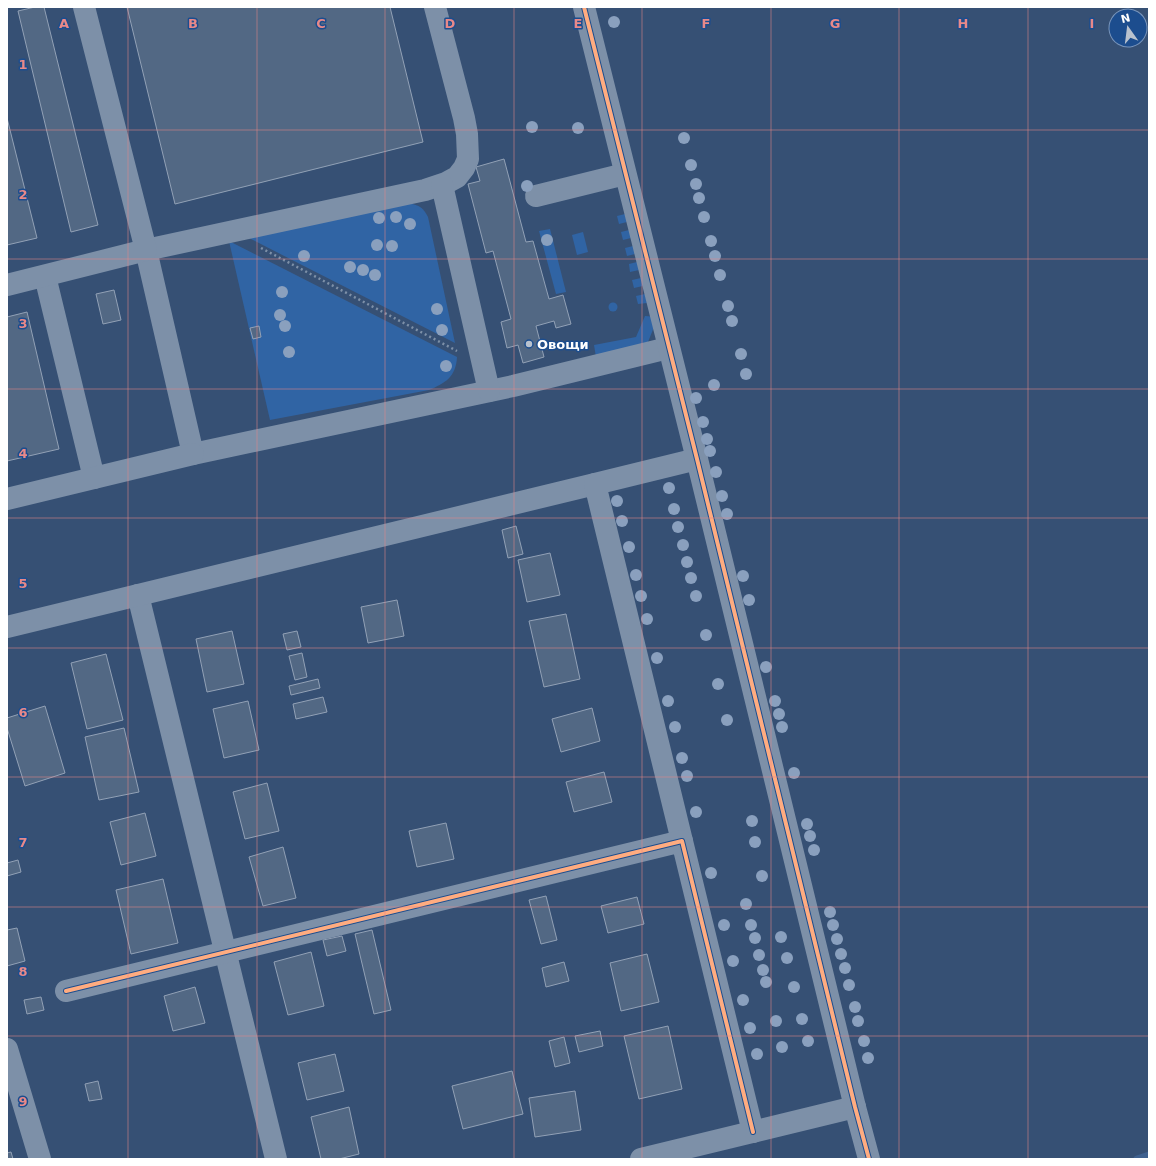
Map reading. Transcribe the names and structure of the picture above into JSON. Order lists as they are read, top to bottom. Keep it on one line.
{"places":["Овощи"],"north":"top","grid":{"columns":["A","B","C","D","E","F","G","H","I"],"rows":["1","2","3","4","5","6","7","8","9"]}}
